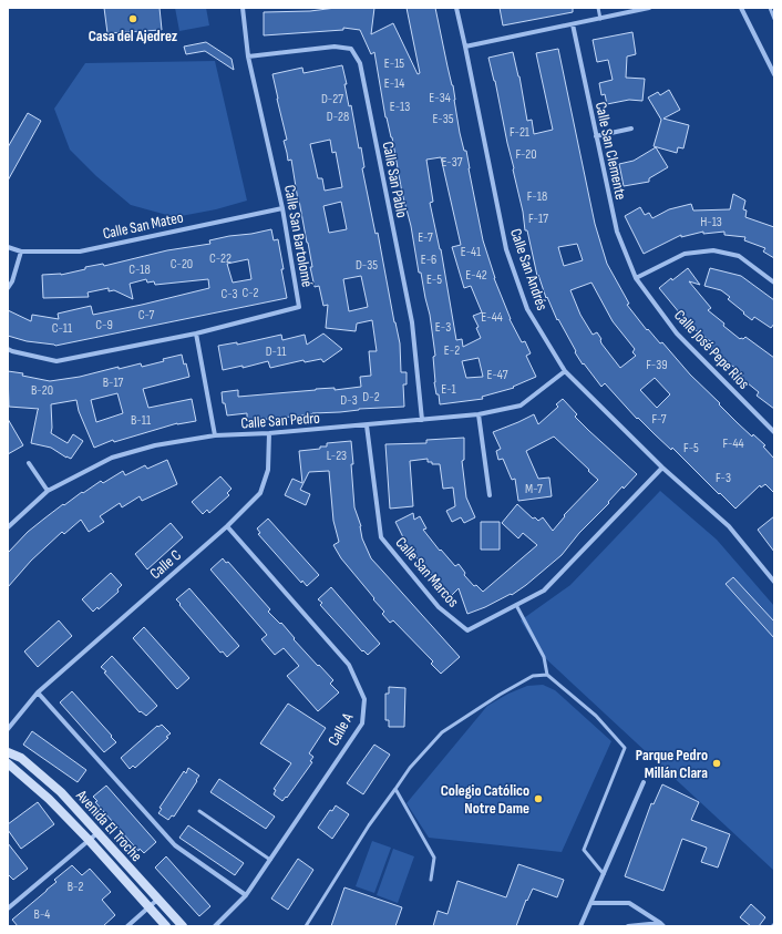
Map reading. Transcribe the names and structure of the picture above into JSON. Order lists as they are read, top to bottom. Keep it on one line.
{"streets":{"street":["Calle San Clemente","Calle San Pablo","Calle San Mateo","Calle San Bartolomé","Calle San Andrés","Calle José Pepe Ríos","Calle San Pedro","Calle C","Calle San Marcos","Calle A","Avenida El Troche"]},"crossings":[["Calle San Clemente","Calle José Pepe Ríos"],["Calle San Pablo","Calle San Bartolomé"],["Calle San Pablo","Calle San Pedro"],["Calle San Mateo","Calle San Bartolomé"],["Calle San Andrés","Calle San Pedro"],["Calle San Andrés","Calle San Marcos"],["Calle San Pedro","Calle C"],["Calle San Pedro","Calle San Marcos"],["Calle C","Calle A"]],"places":["Casa del Ajedrez","Parque Pedro Millán Clara","Colegio Católico Notre Dame"],"house_numbers":["E-15","E-14","E-34","D-27","E-13","D-28","E-35","F-21","F-20","E-37","F-18","F-17","H-13","E-7","E-41","C-22","E-6","C-20","D-35","C-18","E-42","E-5","C-2","C-3","C-7","E-44","C-9","E-3","C-11","E-2","D-11","F-39","E-47","B-17","E-1","B-20","D-2","D-3","F-7","B-11","F-44","F-5","L-23","F-3","M-7","B-2","B-4"]}
